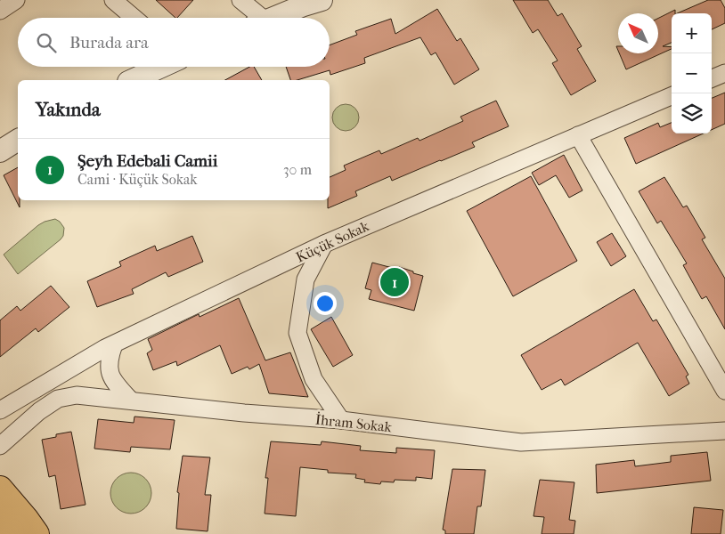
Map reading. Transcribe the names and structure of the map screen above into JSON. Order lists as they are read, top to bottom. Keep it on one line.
{"streets":{"street":["Küçük Sokak","İhram Sokak"]},"north":"top left","page":{"map_buttons":["+","−"],"search":"Burada ara","heading":"Yakında","list":[{"mark":"1","name":"Şeyh Edebali Camii","note":"Cami · Küçük Sokak","value":"30 m"}],"pins":"1"}}
